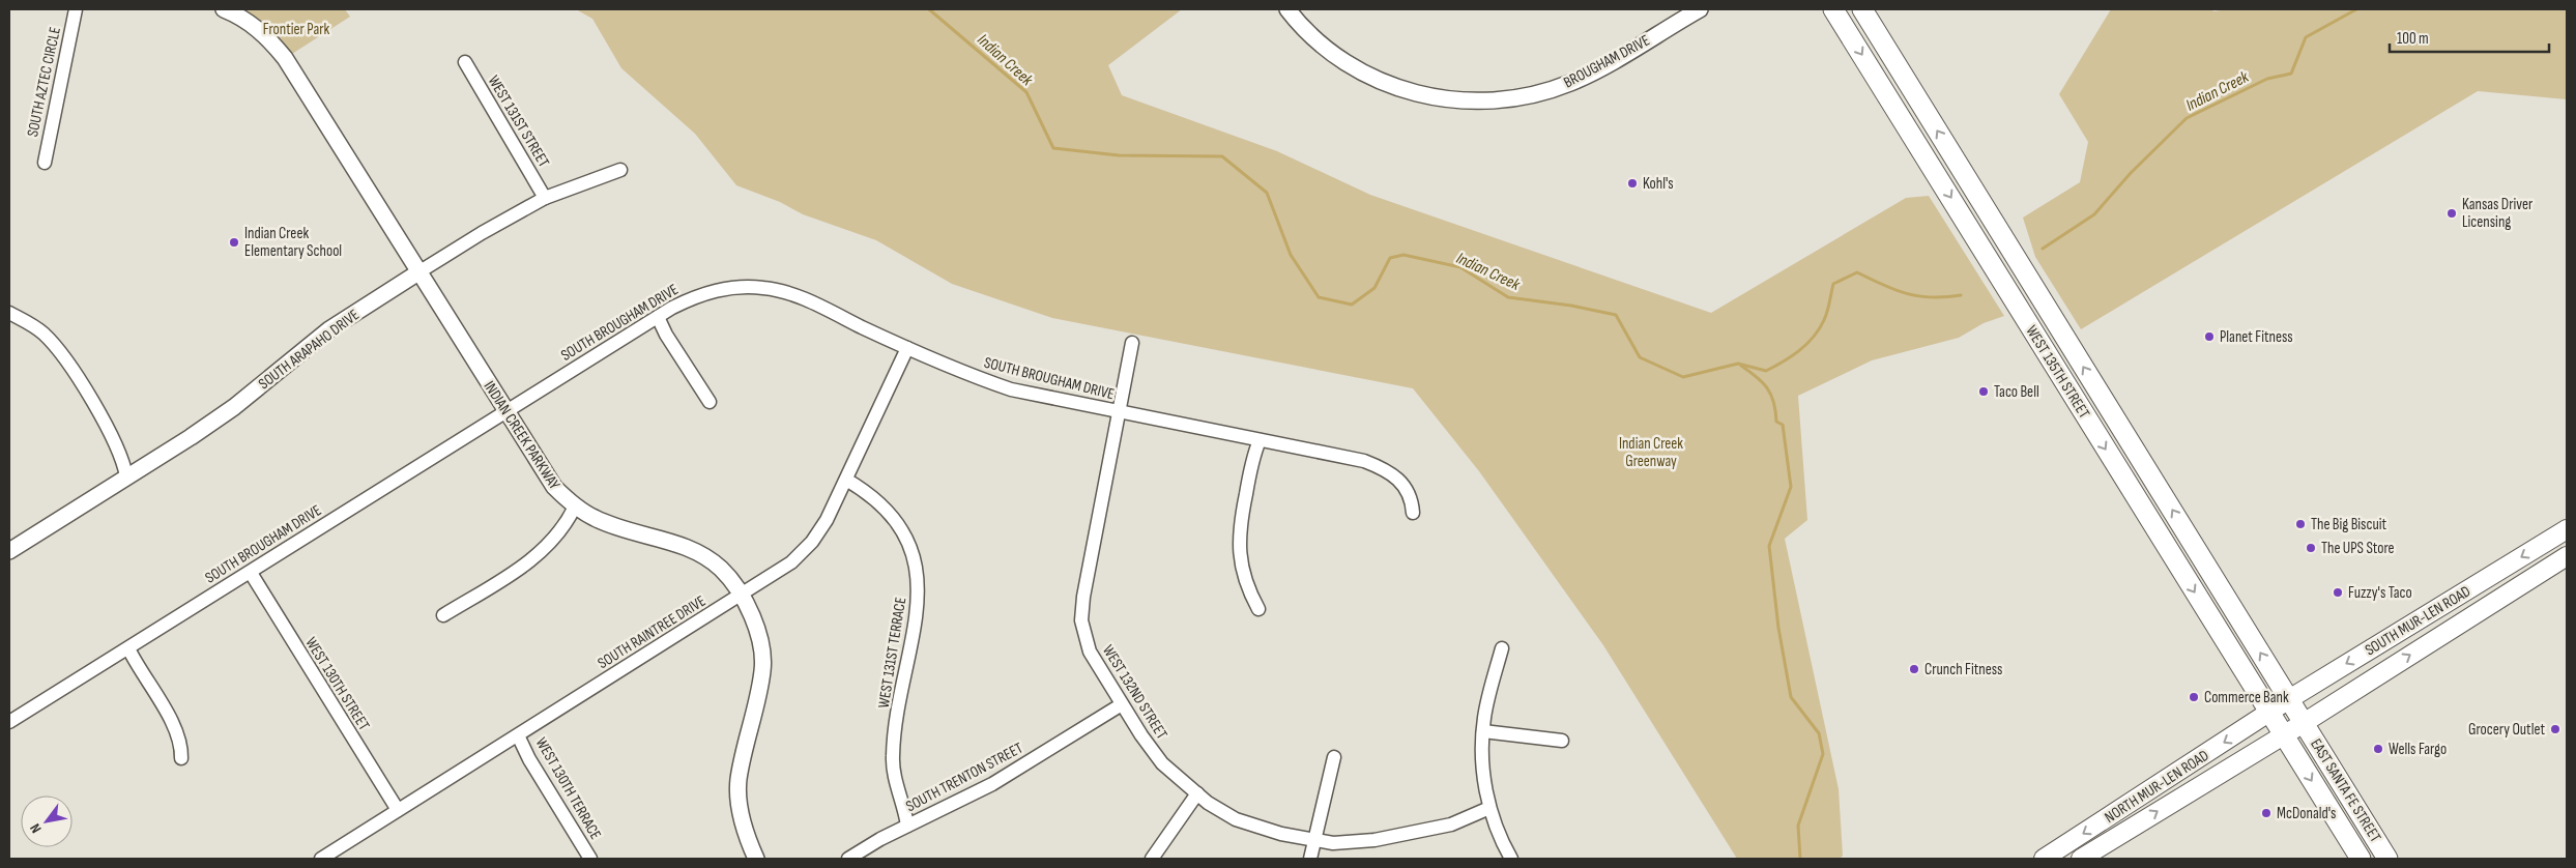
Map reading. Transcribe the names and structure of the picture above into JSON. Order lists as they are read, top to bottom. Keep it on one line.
{"streets":{"main road":["WEST 135TH STREET","SOUTH MUR-LEN ROAD","NORTH MUR-LEN ROAD","EAST SANTA FE STREET"],"street":["BROUGHAM DRIVE","SOUTH AZTEC CIRCLE","WEST 131ST STREET","SOUTH BROUGHAM DRIVE","SOUTH ARAPAHO DRIVE","INDIAN CREEK PARKWAY","SOUTH RAINTREE DRIVE","WEST 131ST TERRACE","WEST 130TH STREET","WEST 132ND STREET","SOUTH TRENTON STREET","WEST 130TH TERRACE"]},"crossings":[["WEST 131ST STREET","SOUTH ARAPAHO DRIVE"],["SOUTH BROUGHAM DRIVE","INDIAN CREEK PARKWAY"],["SOUTH BROUGHAM DRIVE","SOUTH RAINTREE DRIVE"],["SOUTH BROUGHAM DRIVE","WEST 130TH STREET"],["SOUTH BROUGHAM DRIVE","WEST 132ND STREET"],["SOUTH ARAPAHO DRIVE","INDIAN CREEK PARKWAY"],["WEST 135TH STREET","SOUTH MUR-LEN ROAD"],["WEST 135TH STREET","NORTH MUR-LEN ROAD"],["WEST 135TH STREET","EAST SANTA FE STREET"],["INDIAN CREEK PARKWAY","SOUTH RAINTREE DRIVE"],["SOUTH MUR-LEN ROAD","NORTH MUR-LEN ROAD"],["SOUTH MUR-LEN ROAD","EAST SANTA FE STREET"],["SOUTH RAINTREE DRIVE","WEST 131ST TERRACE"],["SOUTH RAINTREE DRIVE","WEST 130TH STREET"],["SOUTH RAINTREE DRIVE","WEST 130TH TERRACE"],["WEST 131ST TERRACE","SOUTH TRENTON STREET"],["WEST 132ND STREET","SOUTH TRENTON STREET"],["NORTH MUR-LEN ROAD","EAST SANTA FE STREET"]],"water":["Indian Creek"],"parks":["Frontier Park","Indian Creek Greenway"],"places":["Kohl's","Kansas Driver Licensing","Indian Creek Elementary School","Planet Fitness","Taco Bell","The Big Biscuit","The UPS Store","Fuzzy's Taco","Crunch Fitness","Commerce Bank","Grocery Outlet","Wells Fargo","McDonald's"],"scale_bar":"100 m","north":"bottom left"}
